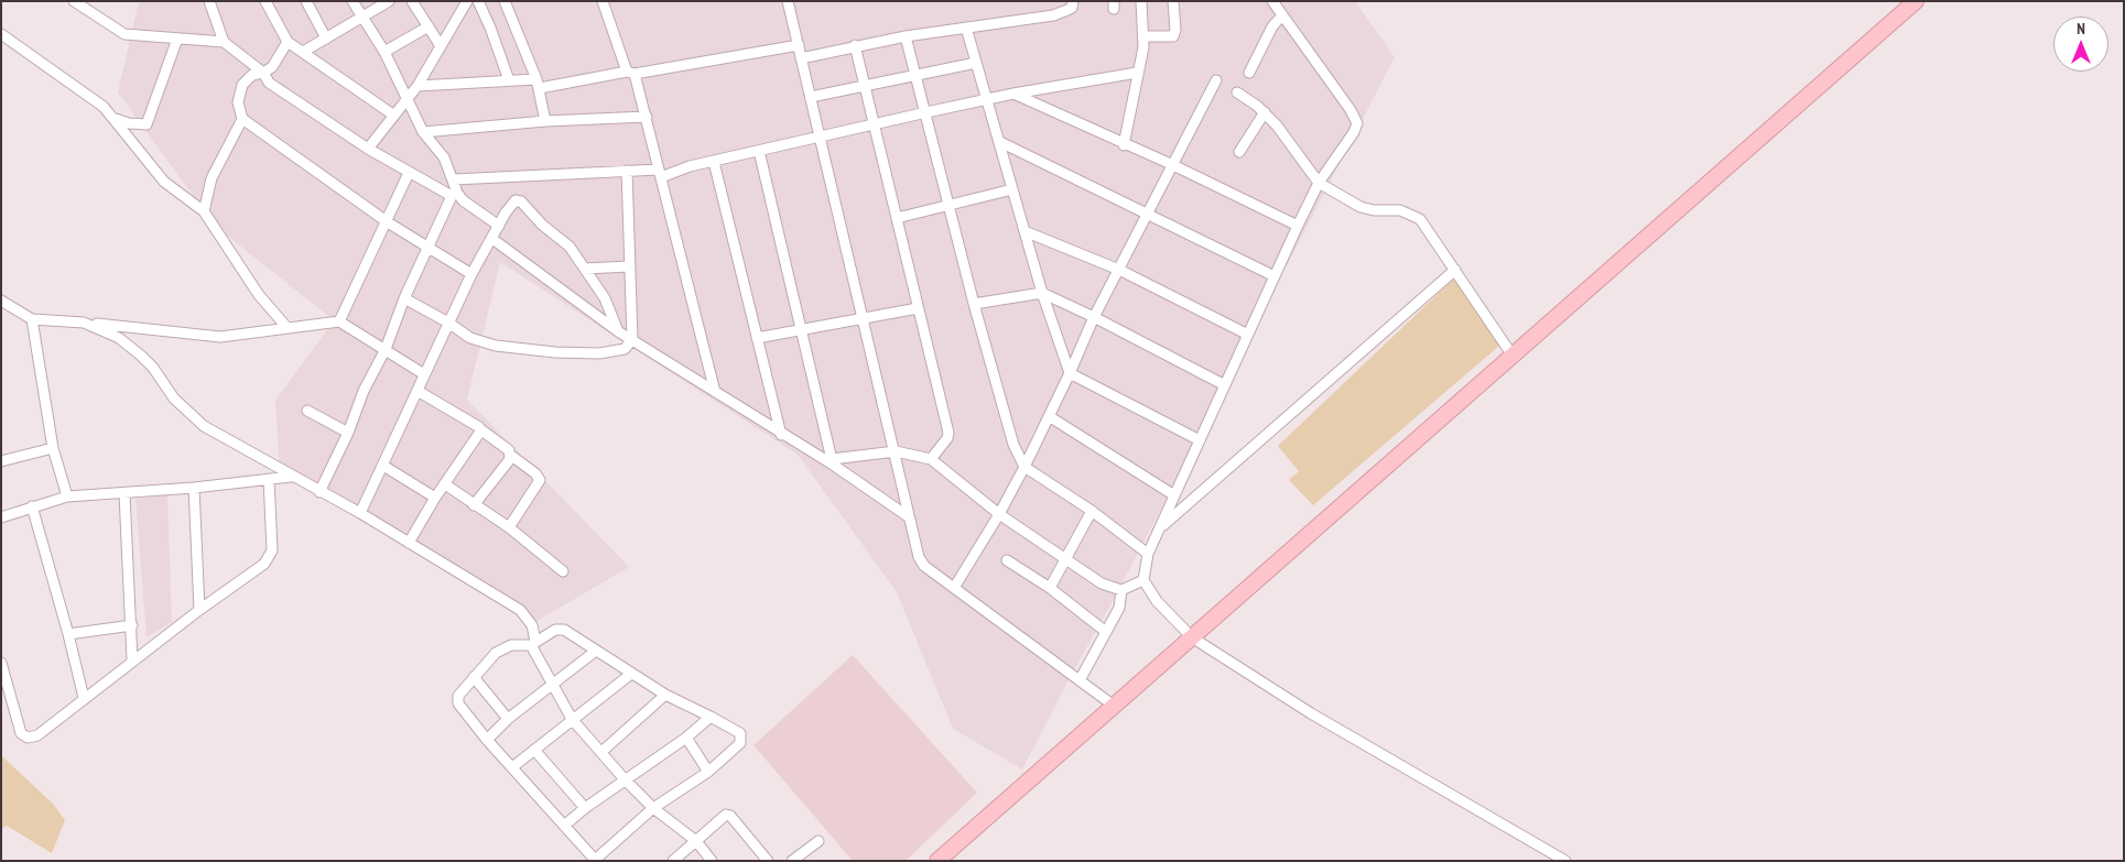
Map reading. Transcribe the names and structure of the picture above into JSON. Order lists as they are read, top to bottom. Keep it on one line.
{"north":"top"}
